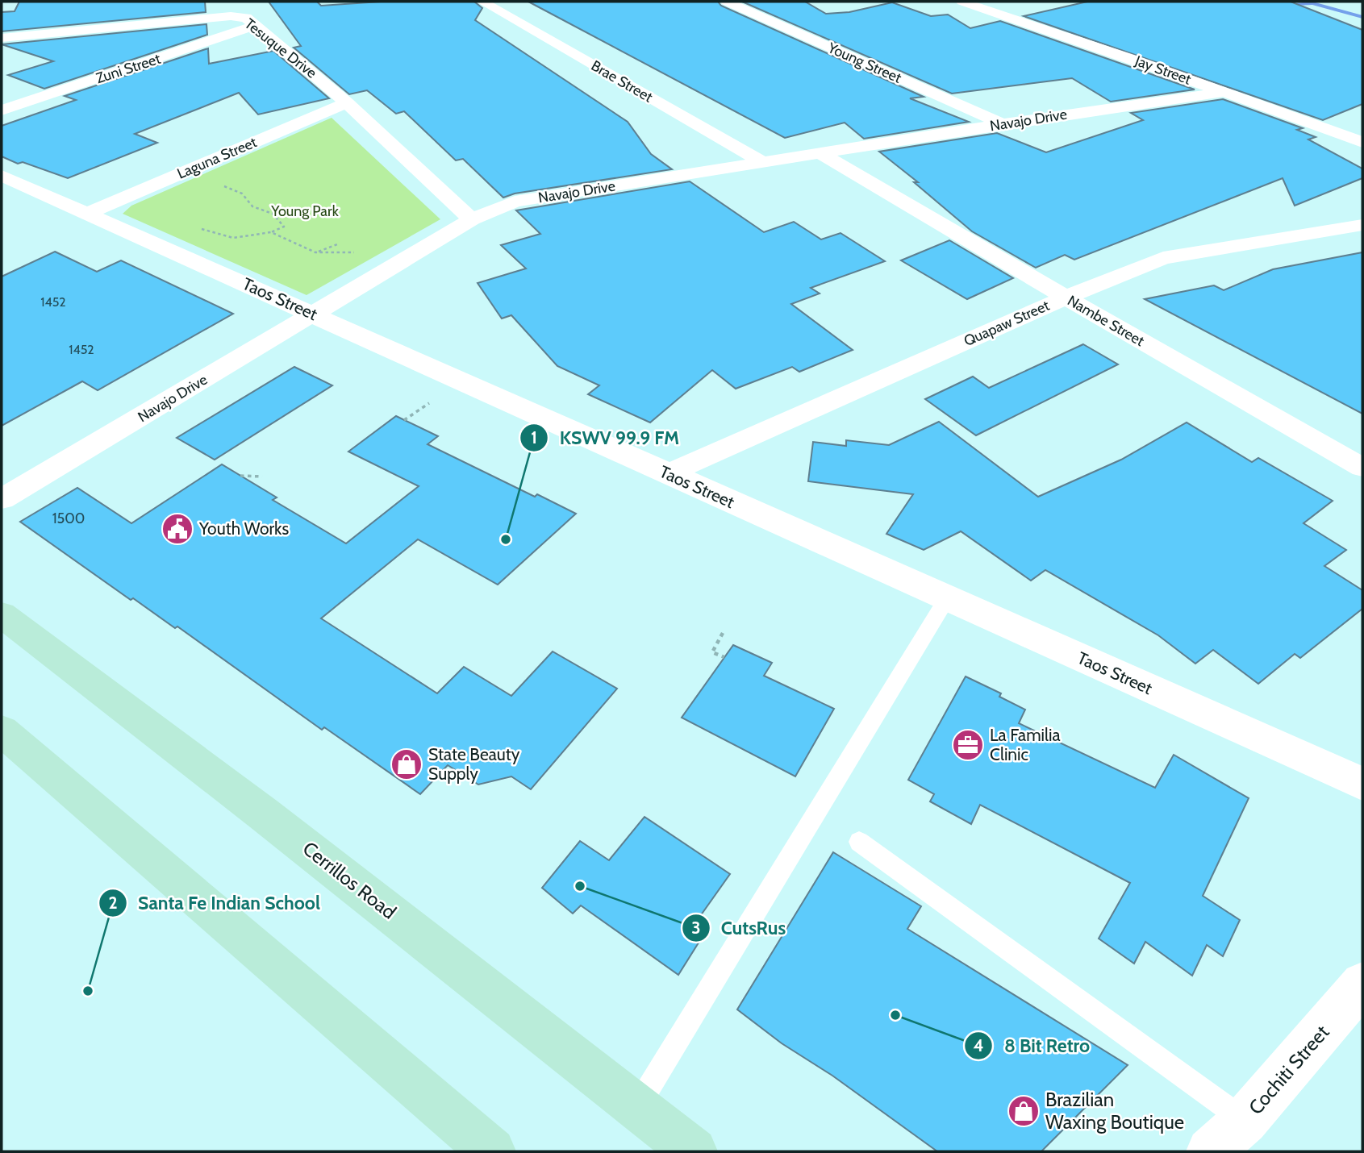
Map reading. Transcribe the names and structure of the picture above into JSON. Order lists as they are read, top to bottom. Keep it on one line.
{"streets":{"main road":["Cerrillos Road"],"street":["Tesuque Drive","Young Street","Zuni Street","Jay Street","Brae Street","Navajo Drive","Laguna Street","Taos Street","Nambe Street","Quapaw Street","Cochiti Street"]},"crossings":[["Tesuque Drive","Zuni Street"],["Tesuque Drive","Navajo Drive"],["Tesuque Drive","Laguna Street"],["Young Street","Navajo Drive"],["Jay Street","Navajo Drive"],["Brae Street","Navajo Drive"],["Navajo Drive","Taos Street"],["Navajo Drive","Nambe Street"],["Laguna Street","Taos Street"],["Taos Street","Quapaw Street"],["Nambe Street","Quapaw Street"]],"parks":["Young Park"],"places":{"public building":["Youth Works"],"other":["KSWV 99.9 FM","CutsRus","Santa Fe Indian School","8 Bit Retro"],"office":["La Familia Clinic"],"shop":["State Beauty Supply","Brazilian Waxing Boutique"]},"house_numbers":["1452","1452","1500"]}
